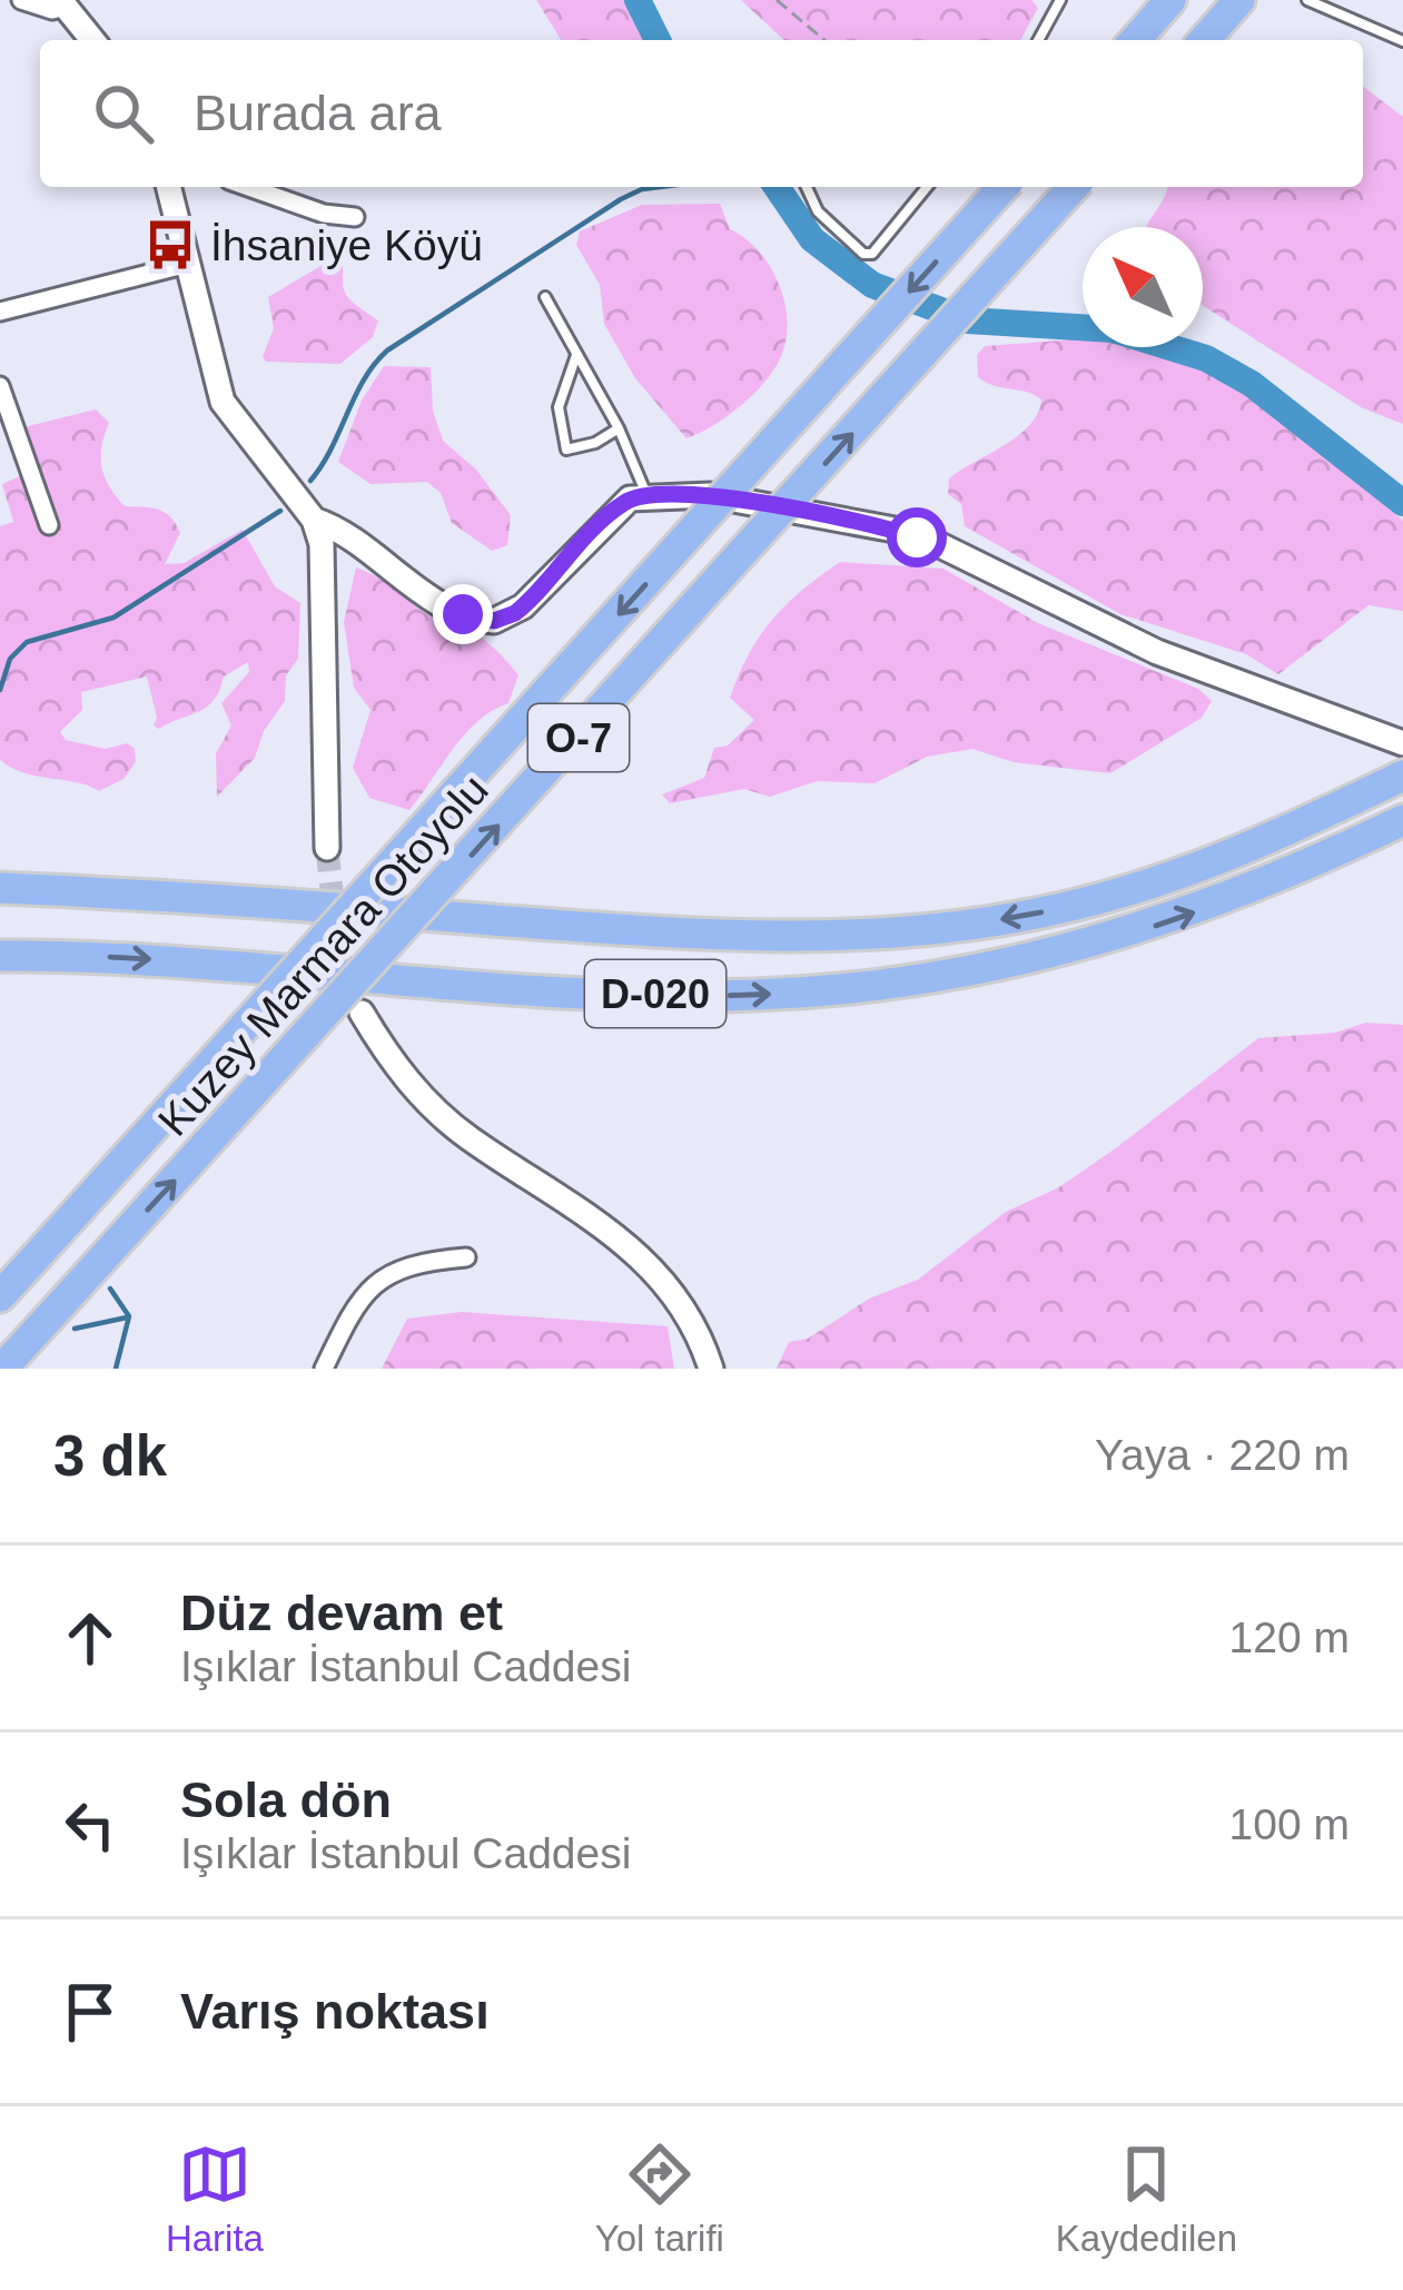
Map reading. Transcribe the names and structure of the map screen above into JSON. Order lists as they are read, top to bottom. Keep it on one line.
{"streets":{"highway":["O-7","Kuzey Marmara Otoyolu","D-020"]},"places":{"bus stop":["İhsaniye Köyü"]},"north":"top left","page":{"search":"Burada ara","heading":["3 dk","Yaya · 220 m"],"list":[["Düz devam et","Işıklar İstanbul Caddesi","120 m"],["Sola dön","Işıklar İstanbul Caddesi","100 m"],"Varış noktası"],"nav":["Harita","Yol tarifi","Kaydedilen"]}}
